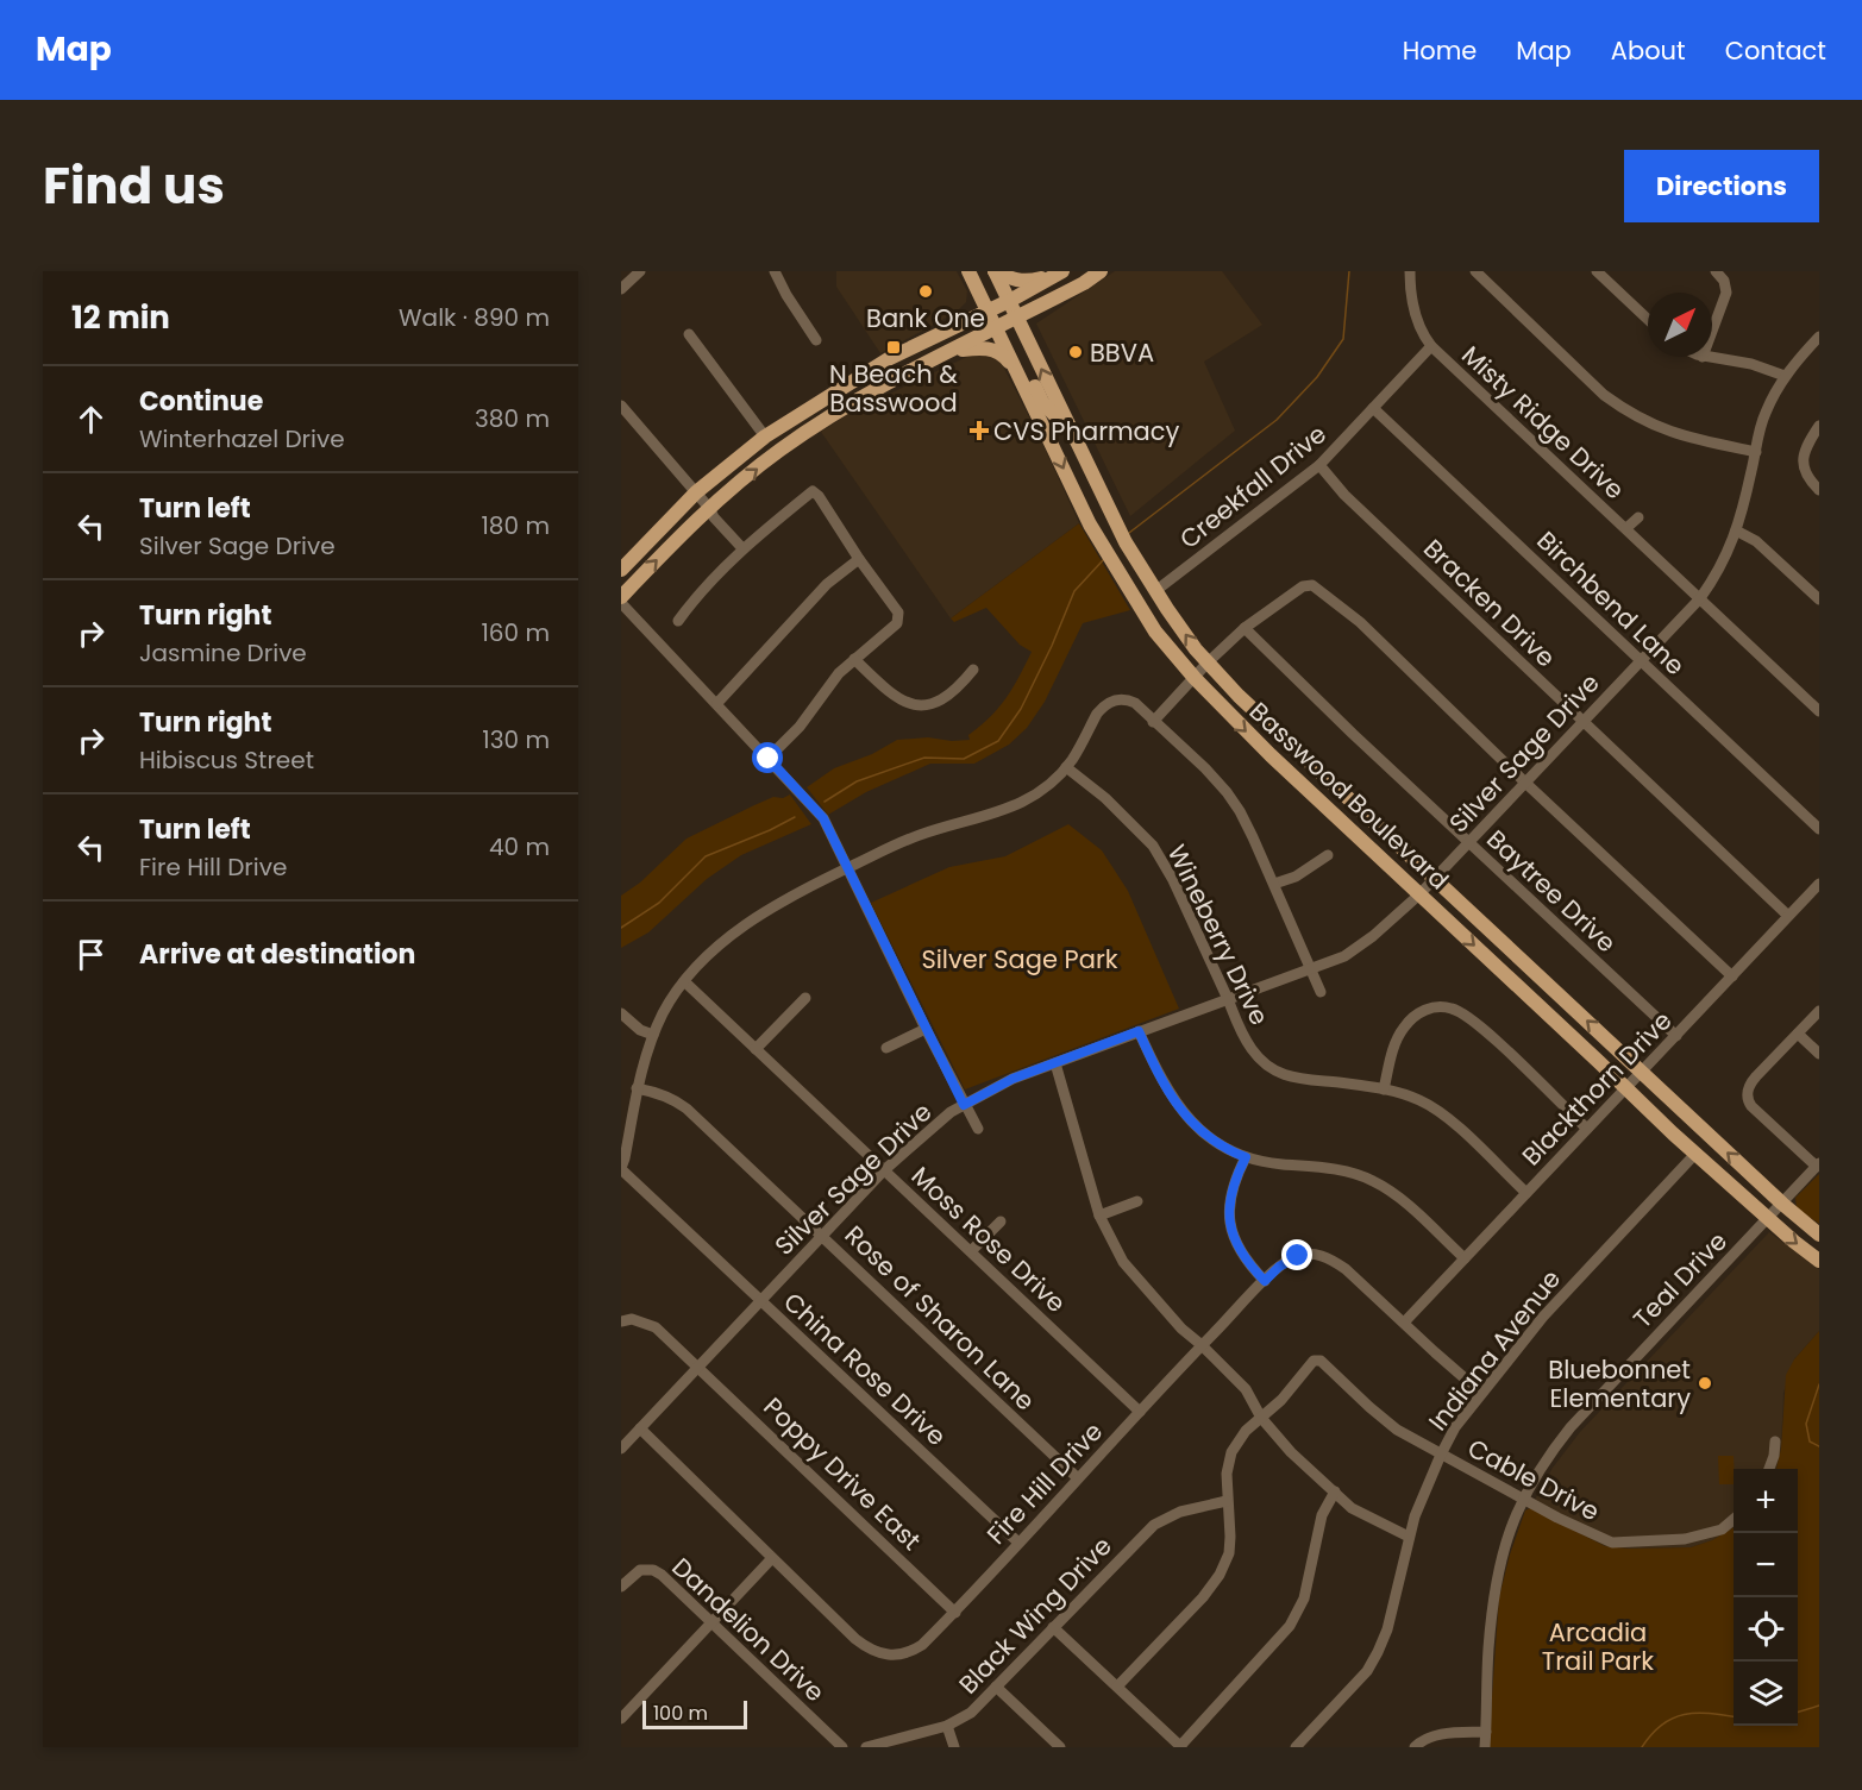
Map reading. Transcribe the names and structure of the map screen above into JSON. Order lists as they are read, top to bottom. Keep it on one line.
{"streets":{"main road":["Basswood Boulevard"],"street":["Misty Ridge Drive","Creekfall Drive","Bracken Drive","Birchbend Lane","Silver Sage Drive","Baytree Drive","Wineberry Drive","Blackthorn Drive","Moss Rose Drive","Teal Drive","Rose of Sharon Lane","Indiana Avenue","China Rose Drive","Poppy Drive East","Cable Drive","Fire Hill Drive","Black Wing Drive","Dandelion Drive"]},"crossings":[["Misty Ridge Drive","Creekfall Drive"],["Misty Ridge Drive","Silver Sage Drive"],["Creekfall Drive","Bracken Drive"],["Creekfall Drive","Birchbend Lane"],["Creekfall Drive","Basswood Boulevard"],["Bracken Drive","Silver Sage Drive"],["Bracken Drive","Blackthorn Drive"],["Birchbend Lane","Silver Sage Drive"],["Silver Sage Drive","Basswood Boulevard"],["Silver Sage Drive","Baytree Drive"],["Silver Sage Drive","Wineberry Drive"],["Silver Sage Drive","Moss Rose Drive"],["Silver Sage Drive","Rose of Sharon Lane"],["Silver Sage Drive","China Rose Drive"],["Silver Sage Drive","Poppy Drive East"],["Silver Sage Drive","Fire Hill Drive"],["Basswood Boulevard","Blackthorn Drive"],["Basswood Boulevard","Teal Drive"],["Basswood Boulevard","Indiana Avenue"],["Baytree Drive","Blackthorn Drive"],["Wineberry Drive","Blackthorn Drive"],["Blackthorn Drive","Fire Hill Drive"],["Moss Rose Drive","Fire Hill Drive"],["Teal Drive","Cable Drive"],["Rose of Sharon Lane","Fire Hill Drive"],["Indiana Avenue","Cable Drive"],["Indiana Avenue","Fire Hill Drive"],["China Rose Drive","Fire Hill Drive"],["Poppy Drive East","Fire Hill Drive"]],"parks":["Silver Sage Park","Arcadia Trail Park"],"places":{"other":["Bank One","BBVA","Bluebonnet Elementary"],"transit":["N Beach & Basswood"],"health":["CVS Pharmacy"]},"scale_bar":"100 m","north":"top right","page":{"header":"Map","nav":["Home","Map","About","Contact"],"title":"Find us","buttons":"Directions","heading":["12 min","Walk · 890 m"],"list":[["Continue","Winterhazel Drive","380 m"],["Turn left","Silver Sage Drive","180 m"],["Turn right","Jasmine Drive","160 m"],["Turn right","Hibiscus Street","130 m"],["Turn left","Fire Hill Drive","40 m"],"Arrive at destination"],"map_buttons":["+","−"],"scale":"100 m"}}
